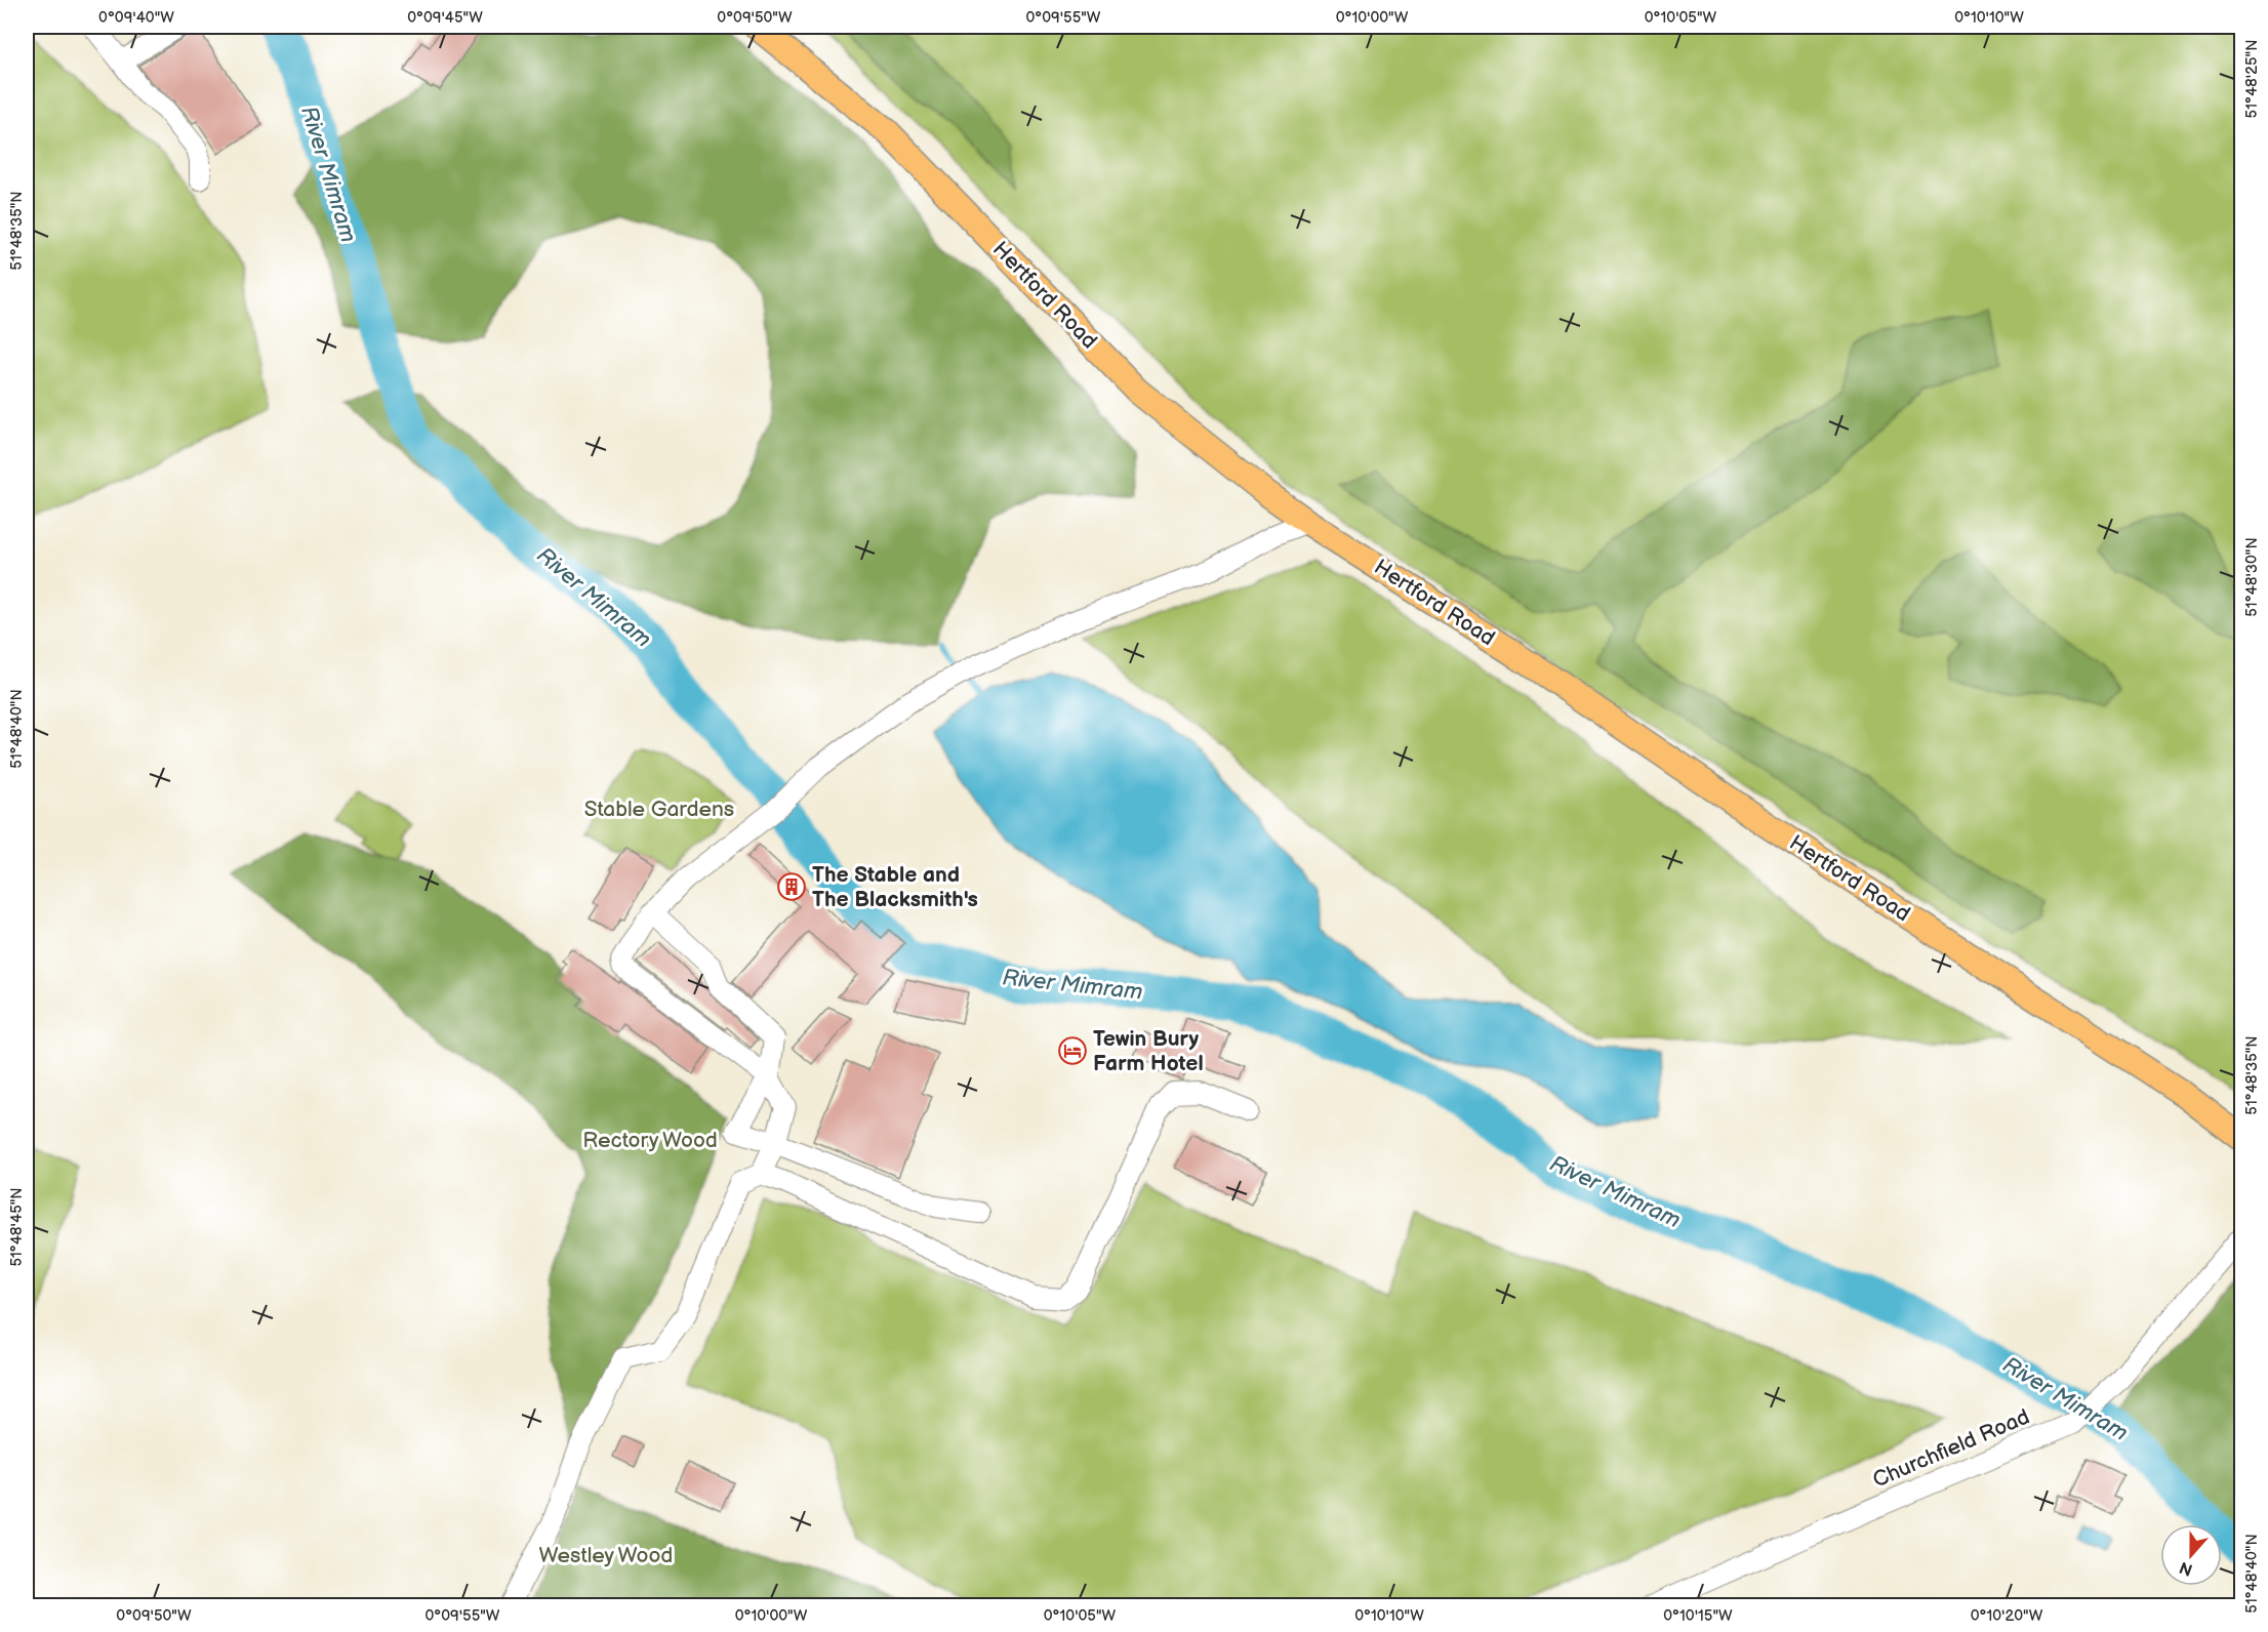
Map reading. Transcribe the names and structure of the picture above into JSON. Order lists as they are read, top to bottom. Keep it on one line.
{"streets":{"main road":["Hertford Road"],"street":["Churchfield Road"]},"water":["River Mimram"],"parks":["Stable Gardens","Rectory Wood","Westley Wood"],"places":{"building":["The Stable and The Blacksmith's"],"hotel":["Tewin Bury Farm Hotel"]},"north":"bottom","coordinates":["0°09'40\"W","0°09'45\"W","0°09'50\"W","0°09'55\"W","0°10'00\"W","0°10'05\"W","0°10'10\"W","51°48'25\"N","51°48'35\"N","51°48'30\"N","51°48'40\"N","51°48'45\"N","0°10'15\"W","0°10'20\"W"]}
